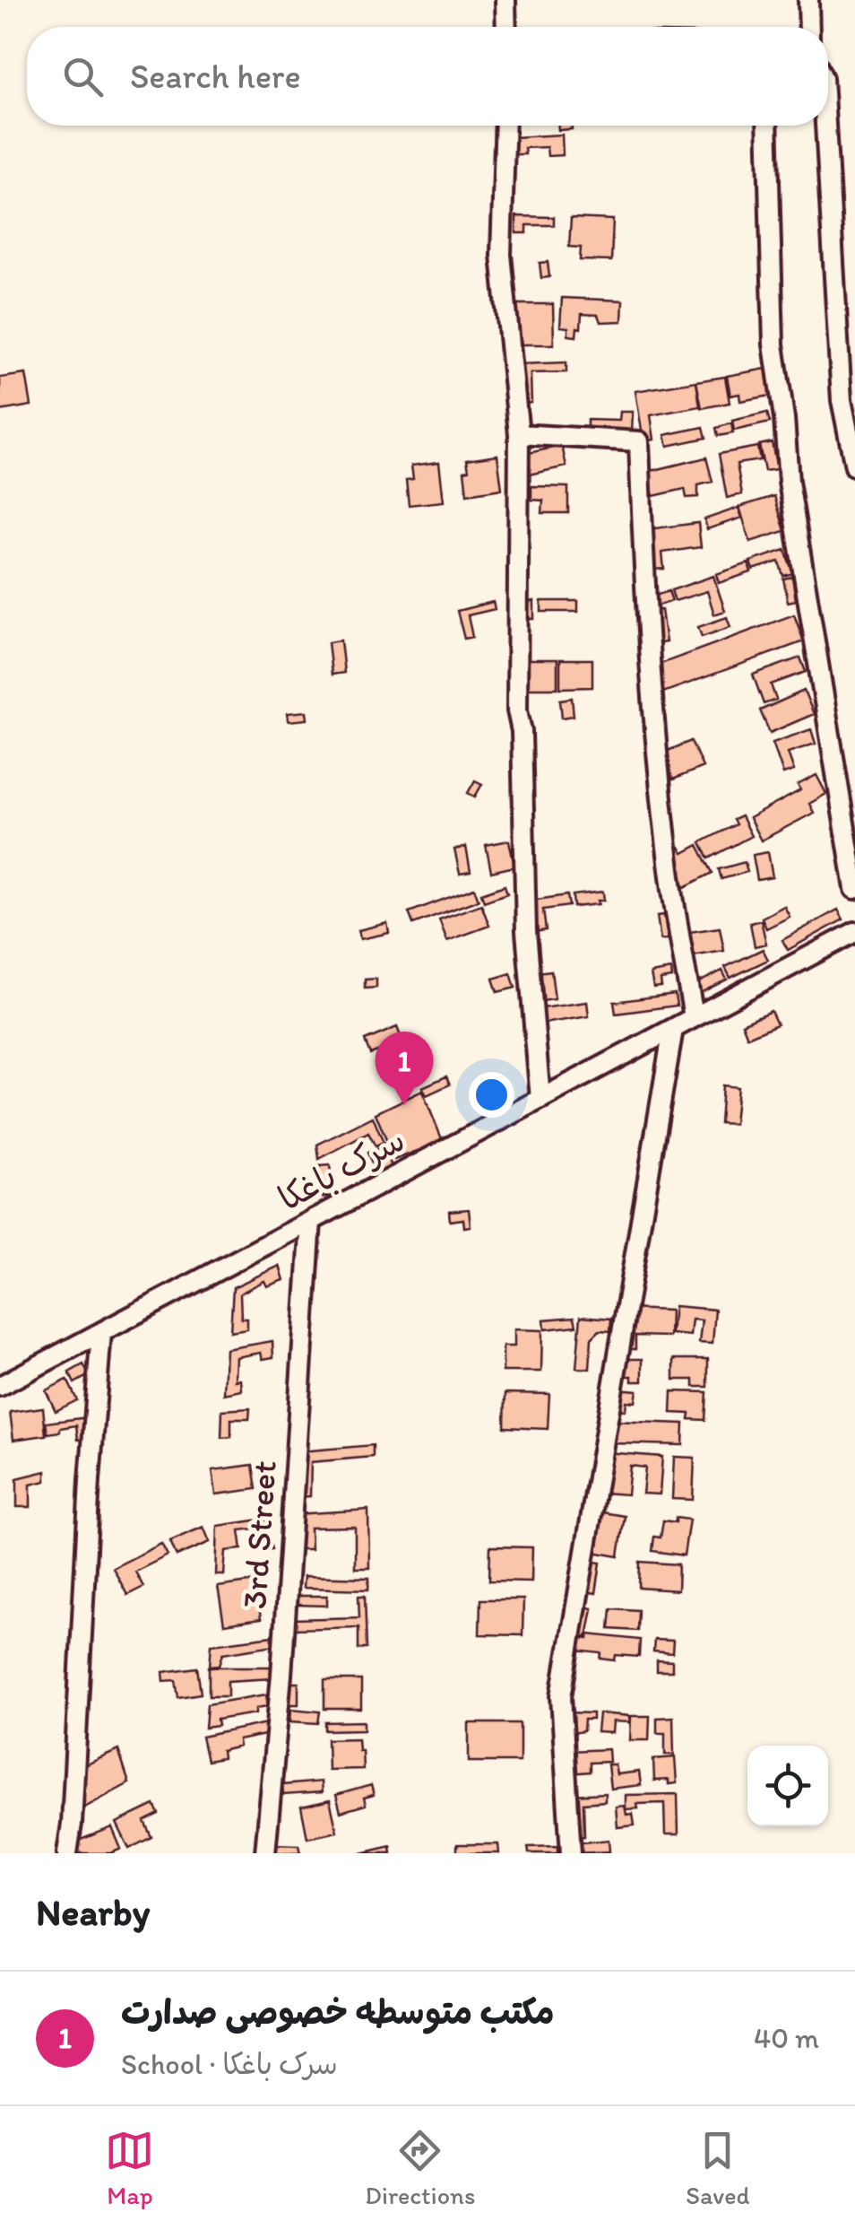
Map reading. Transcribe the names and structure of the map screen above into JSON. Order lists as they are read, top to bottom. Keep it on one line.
{"streets":{"street":["سرک باغکا","3rd Street"]},"crossings":[["سرک باغکا","3rd Street"]],"page":{"search":"Search here","pins":"1","heading":"Nearby","list":[{"mark":"1","name":"مکتب متوسطه خصوصی صدارت","note":"School · سرک باغکا","value":"40 m"}],"nav":["Map","Directions","Saved"]}}
